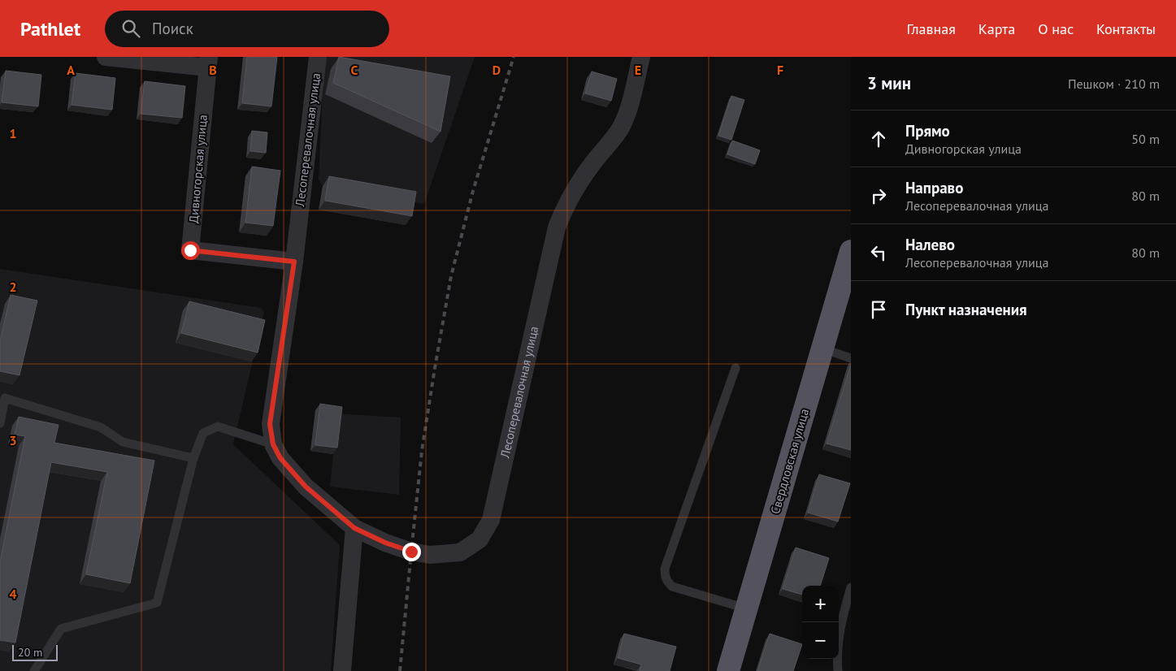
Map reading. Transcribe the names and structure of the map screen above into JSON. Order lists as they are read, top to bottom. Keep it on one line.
{"streets":{"highway":["Свердловская улица"],"street":["Лесоперевалочная улица","Дивногорская улица"]},"crossings":[["Лесоперевалочная улица","Дивногорская улица"]],"scale_bar":"20 m","page":{"header":"Pathlet","search":"Поиск","nav":["Главная","Карта","О нас","Контакты"],"heading":["3 мин","Пешком · 210 m"],"list":[["Прямо","Дивногорская улица","50 m"],["Направо","Лесоперевалочная улица","80 m"],["Налево","Лесоперевалочная улица","80 m"],"Пункт назначения"],"map_buttons":["+","−"],"scale":"20 m"},"grid":{"columns":["A","B","C","D","E","F"],"rows":["1","2","3","4"]}}
